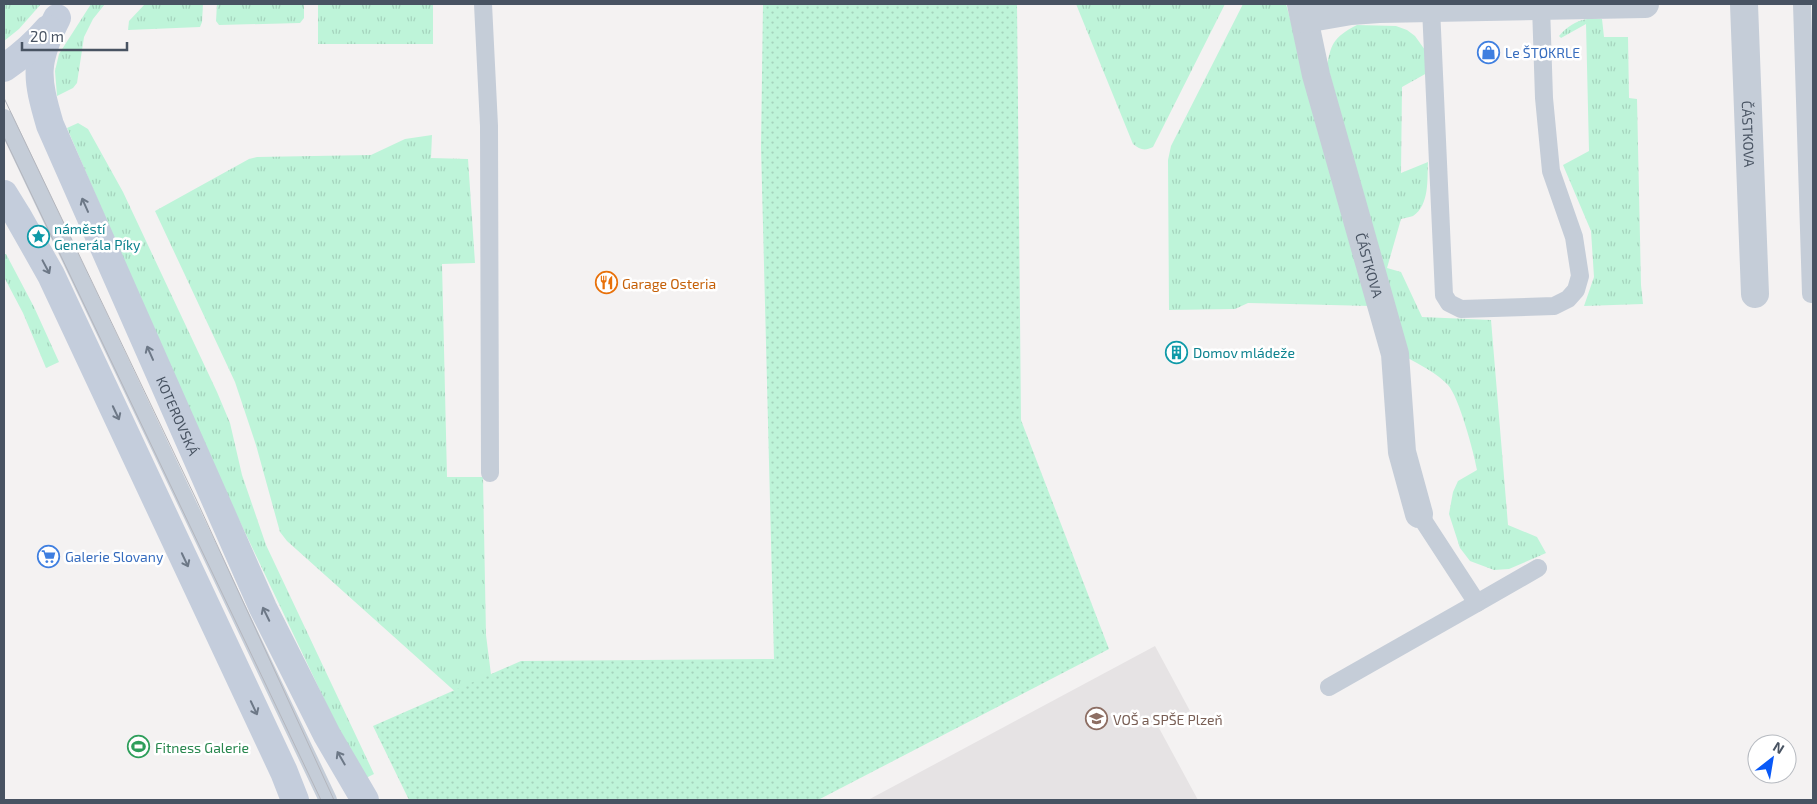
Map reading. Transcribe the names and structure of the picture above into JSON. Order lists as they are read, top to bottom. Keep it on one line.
{"streets":{"street":["ČÁSTKOVA","KOTEROVSKÁ"]},"places":{"shop":["Le ŠTØKRLE"],"place":["náměstí Generála Píky"],"restaurant":["Garage Osteria"],"building":["Domov mládeže"],"supermarket":["Galerie Slovany"],"school or university":["VOŠ a SPŠE Plzeň"],"sports":["Fitness Galerie"]},"scale_bar":"20 m","north":"top right"}
